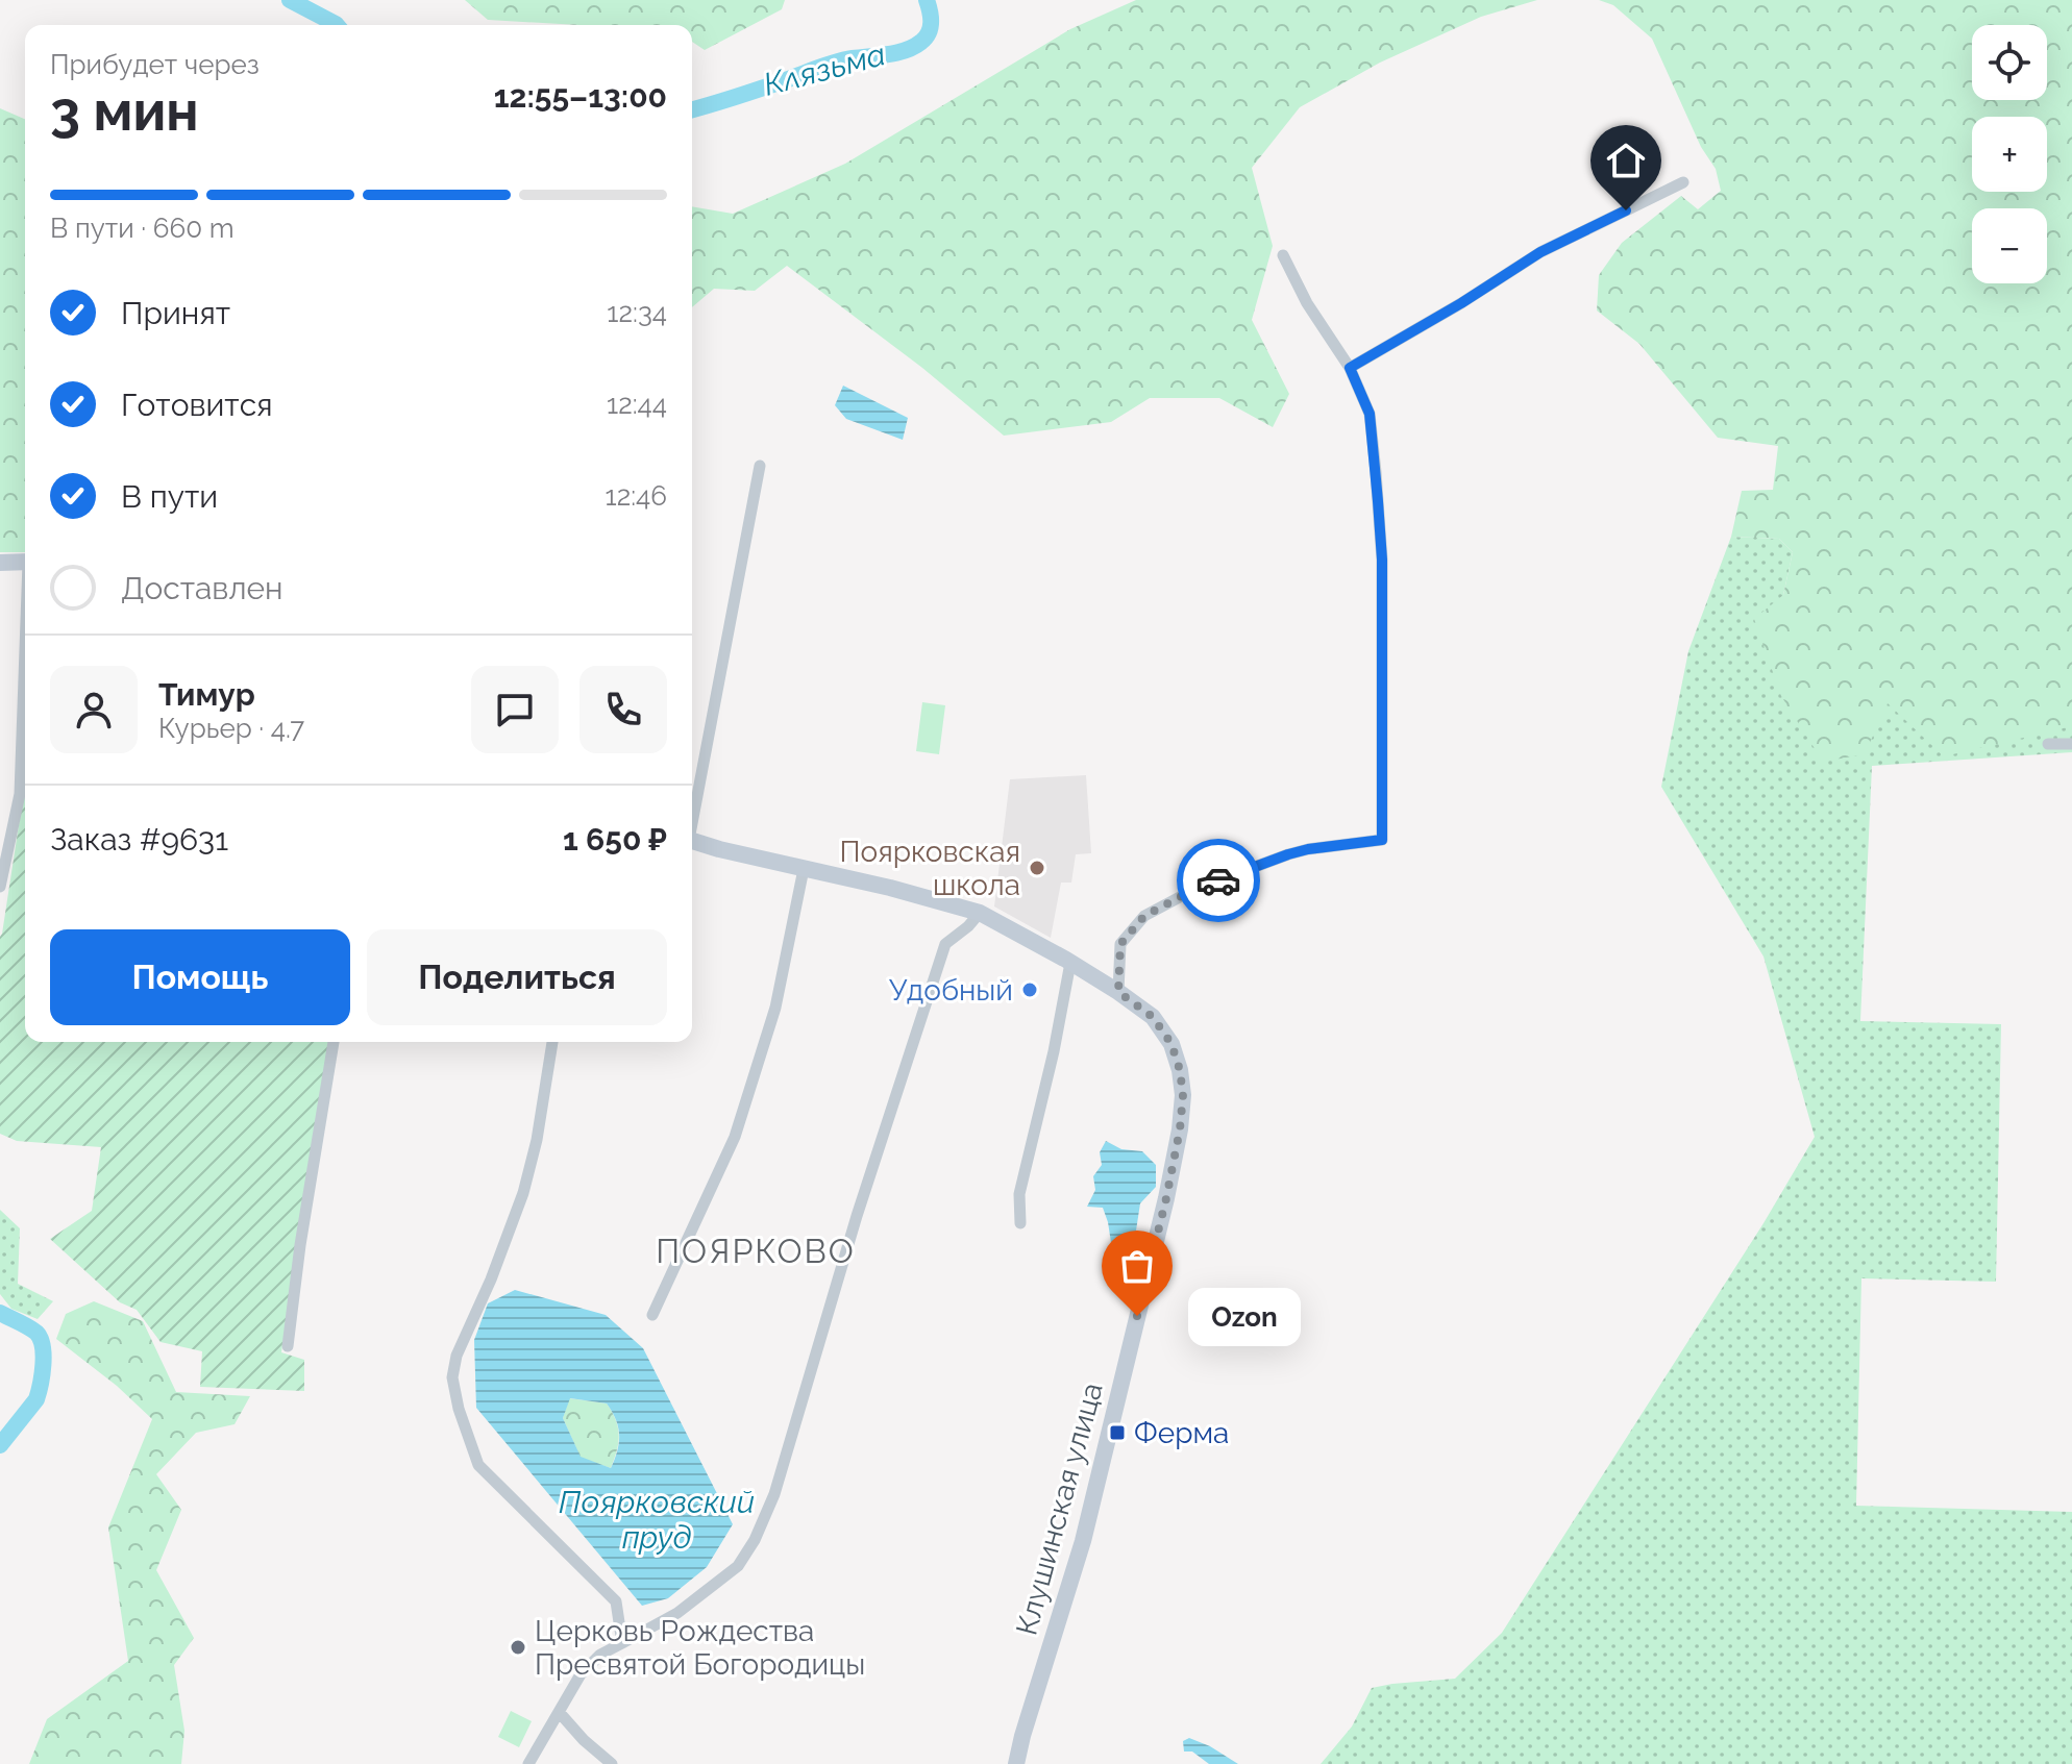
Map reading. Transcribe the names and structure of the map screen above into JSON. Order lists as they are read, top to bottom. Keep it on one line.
{"streets":{"main road":["Клушинская улица"]},"districts":["ПОЯРКОВО"],"water":["Клязьма","Поярковский пруд"],"places":{"other":["Поярковская школа","Удобный","Ozon","Церковь Рождества Пресвятой Богородицы"],"transit":["Ферма"]},"page":{"map_buttons":["+","−"],"heading":["3 мин","Прибудет через","12:55–13:00"],"panel":["Тимур","Курьер · 4.7","Заказ #9631","1 650 ₽"],"bar":"В пути · 660 m","list":[["Принят","12:34"],["Готовится","12:44"],["В пути","12:46"],"Доставлен"],"buttons":["Помощь","Поделиться"],"bubble":"Ozon"}}
